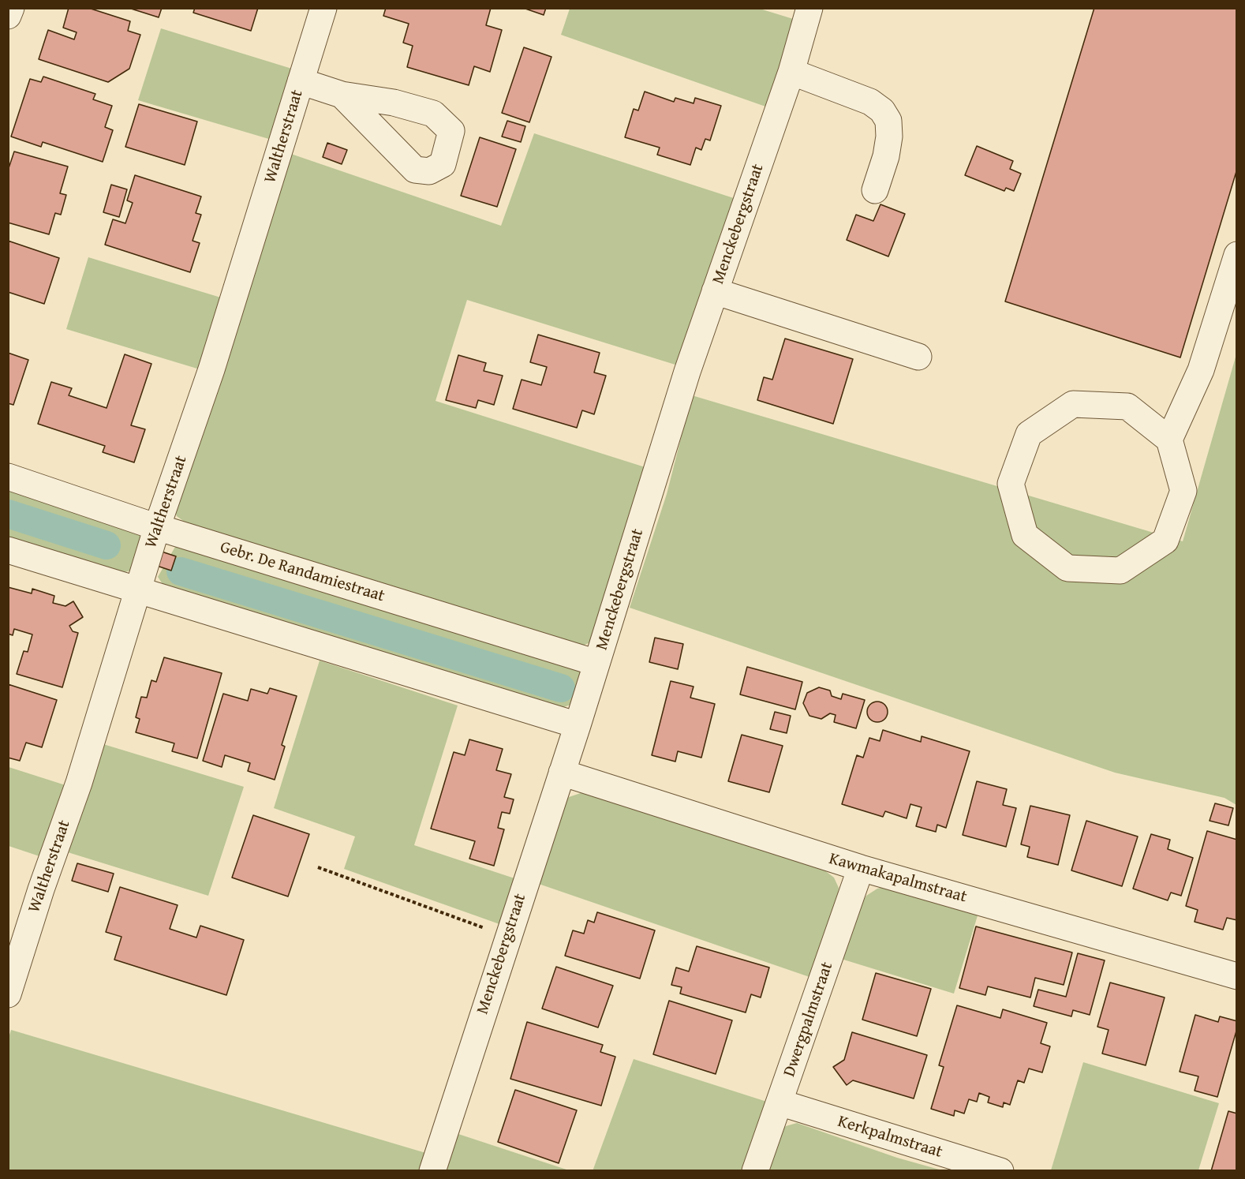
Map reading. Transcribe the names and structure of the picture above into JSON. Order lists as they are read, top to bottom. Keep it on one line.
{"streets":{"street":["Waltherstraat","Menckebergstraat","Gebr. De Randamiestraat","Kawmakapalmstraat","Dwergpalmstraat","Kerkpalmstraat"]},"crossings":[["Waltherstraat","Gebr. De Randamiestraat"],["Menckebergstraat","Gebr. De Randamiestraat"],["Menckebergstraat","Kawmakapalmstraat"],["Kawmakapalmstraat","Dwergpalmstraat"],["Dwergpalmstraat","Kerkpalmstraat"]]}
